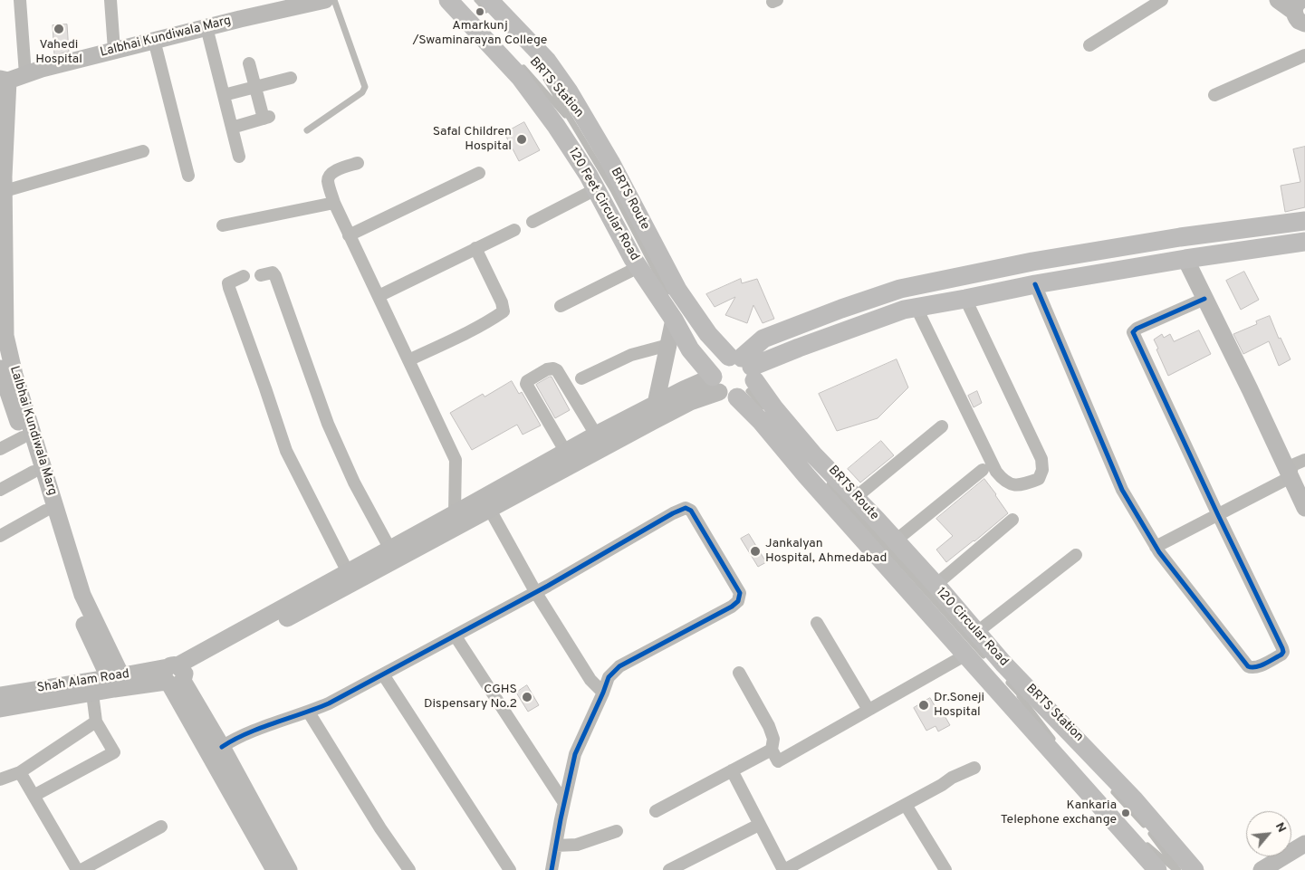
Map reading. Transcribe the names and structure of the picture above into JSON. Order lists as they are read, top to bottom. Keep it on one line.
{"streets":{"main road":["Lalbhai Kundiwala Marg","120 Feet Circular Road","120 Circular Road","Shah Alam Road"],"lane":["BRTS Station","BRTS Route"]},"crossings":[["Lalbhai Kundiwala Marg","Shah Alam Road"],["BRTS Station","BRTS Route"],["120 Feet Circular Road","120 Circular Road"]],"places":["Amarkunj /Swaminarayan College","Vahedi Hospital","Safal Children Hospital","Jankalyan Hospital, Ahmedabad","CGHS Dispensary No.2","Dr.Soneji Hospital","Kankaria Telephone exchange"],"north":"top right"}
